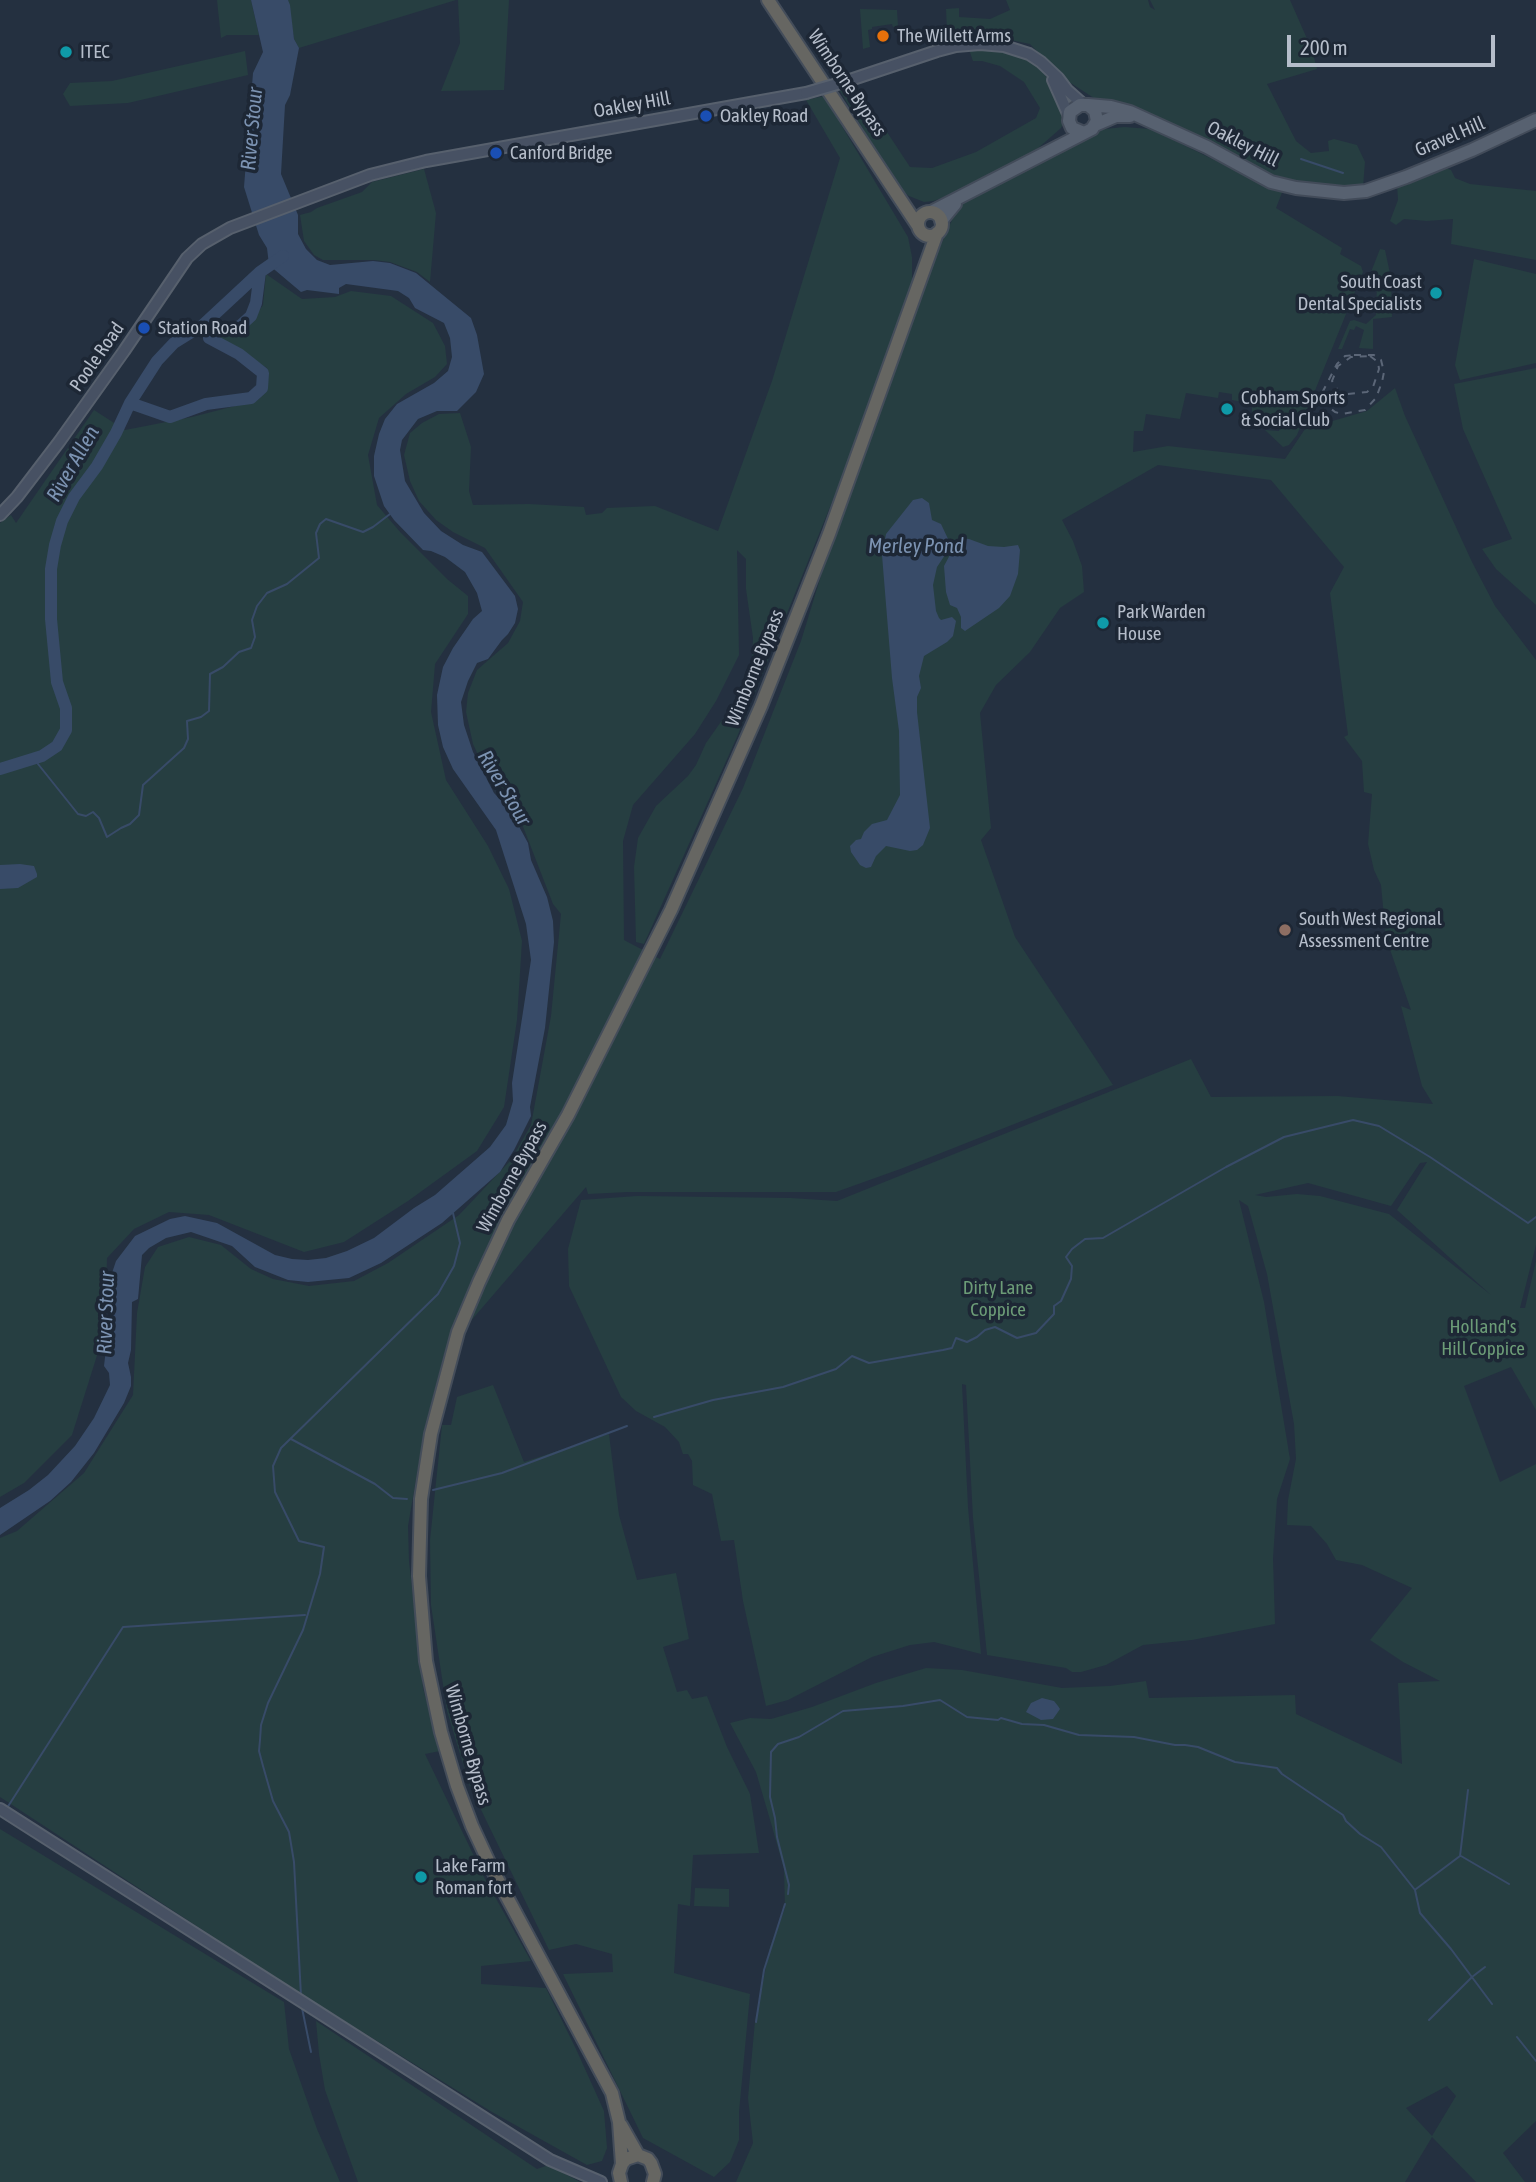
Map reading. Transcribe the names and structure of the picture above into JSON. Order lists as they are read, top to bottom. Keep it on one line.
{"streets":{"highway":["Wimborne Bypass"],"main road":["Oakley Hill","Gravel Hill","Poole Road"]},"crossings":[["Oakley Hill","Gravel Hill"],["Oakley Hill","Poole Road"]],"water":["River Stour","River Allen","Merley Pond"],"parks":["Dirty Lane Coppice","Holland's Hill Coppice"],"places":["The Willett Arms","ITEC","Oakley Road","Canford Bridge","South Coast Dental Specialists","Station Road","Cobham Sports & Social Club","Park Warden House","South West Regional Assessment Centre","Lake Farm Roman fort"],"scale_bar":"200 m"}
